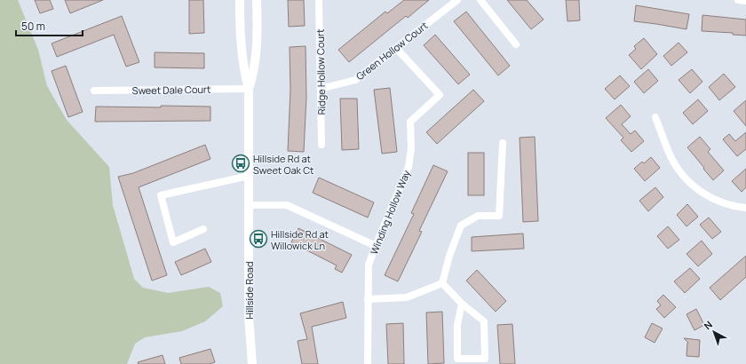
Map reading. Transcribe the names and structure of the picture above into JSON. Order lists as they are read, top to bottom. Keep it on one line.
{"streets":{"street":["Green Hollow Court","Ridge Hollow Court","Sweet Dale Court","Winding Hollow Way","Hillside Road"]},"crossings":[["Green Hollow Court","Ridge Hollow Court"],["Green Hollow Court","Winding Hollow Way"],["Sweet Dale Court","Hillside Road"]],"places":{"bus stop":["Hillside Rd at Sweet Oak Ct","Hillside Rd at Willowick Ln"]},"scale_bar":"50 m","north":"top left"}
